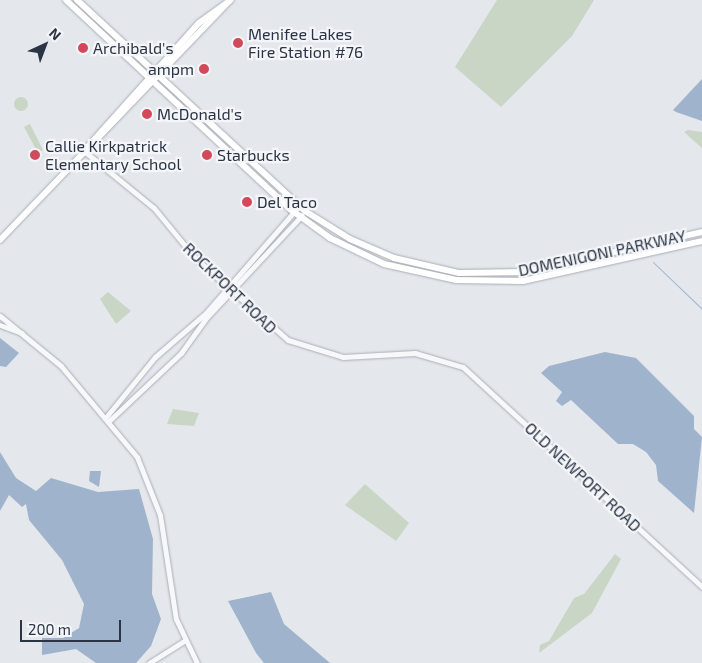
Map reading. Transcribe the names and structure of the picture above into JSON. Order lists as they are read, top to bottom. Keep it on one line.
{"streets":{"main road":["DOMENIGONI PARKWAY"],"street":["ROCKPORT ROAD","OLD NEWPORT ROAD"]},"crossings":[["ROCKPORT ROAD","OLD NEWPORT ROAD"]],"places":["Menifee Lakes Fire Station #76","Archibald's","ampm","McDonald's","Callie Kirkpatrick Elementary School","Starbucks","Del Taco"],"scale_bar":"200 m","north":"top right"}
